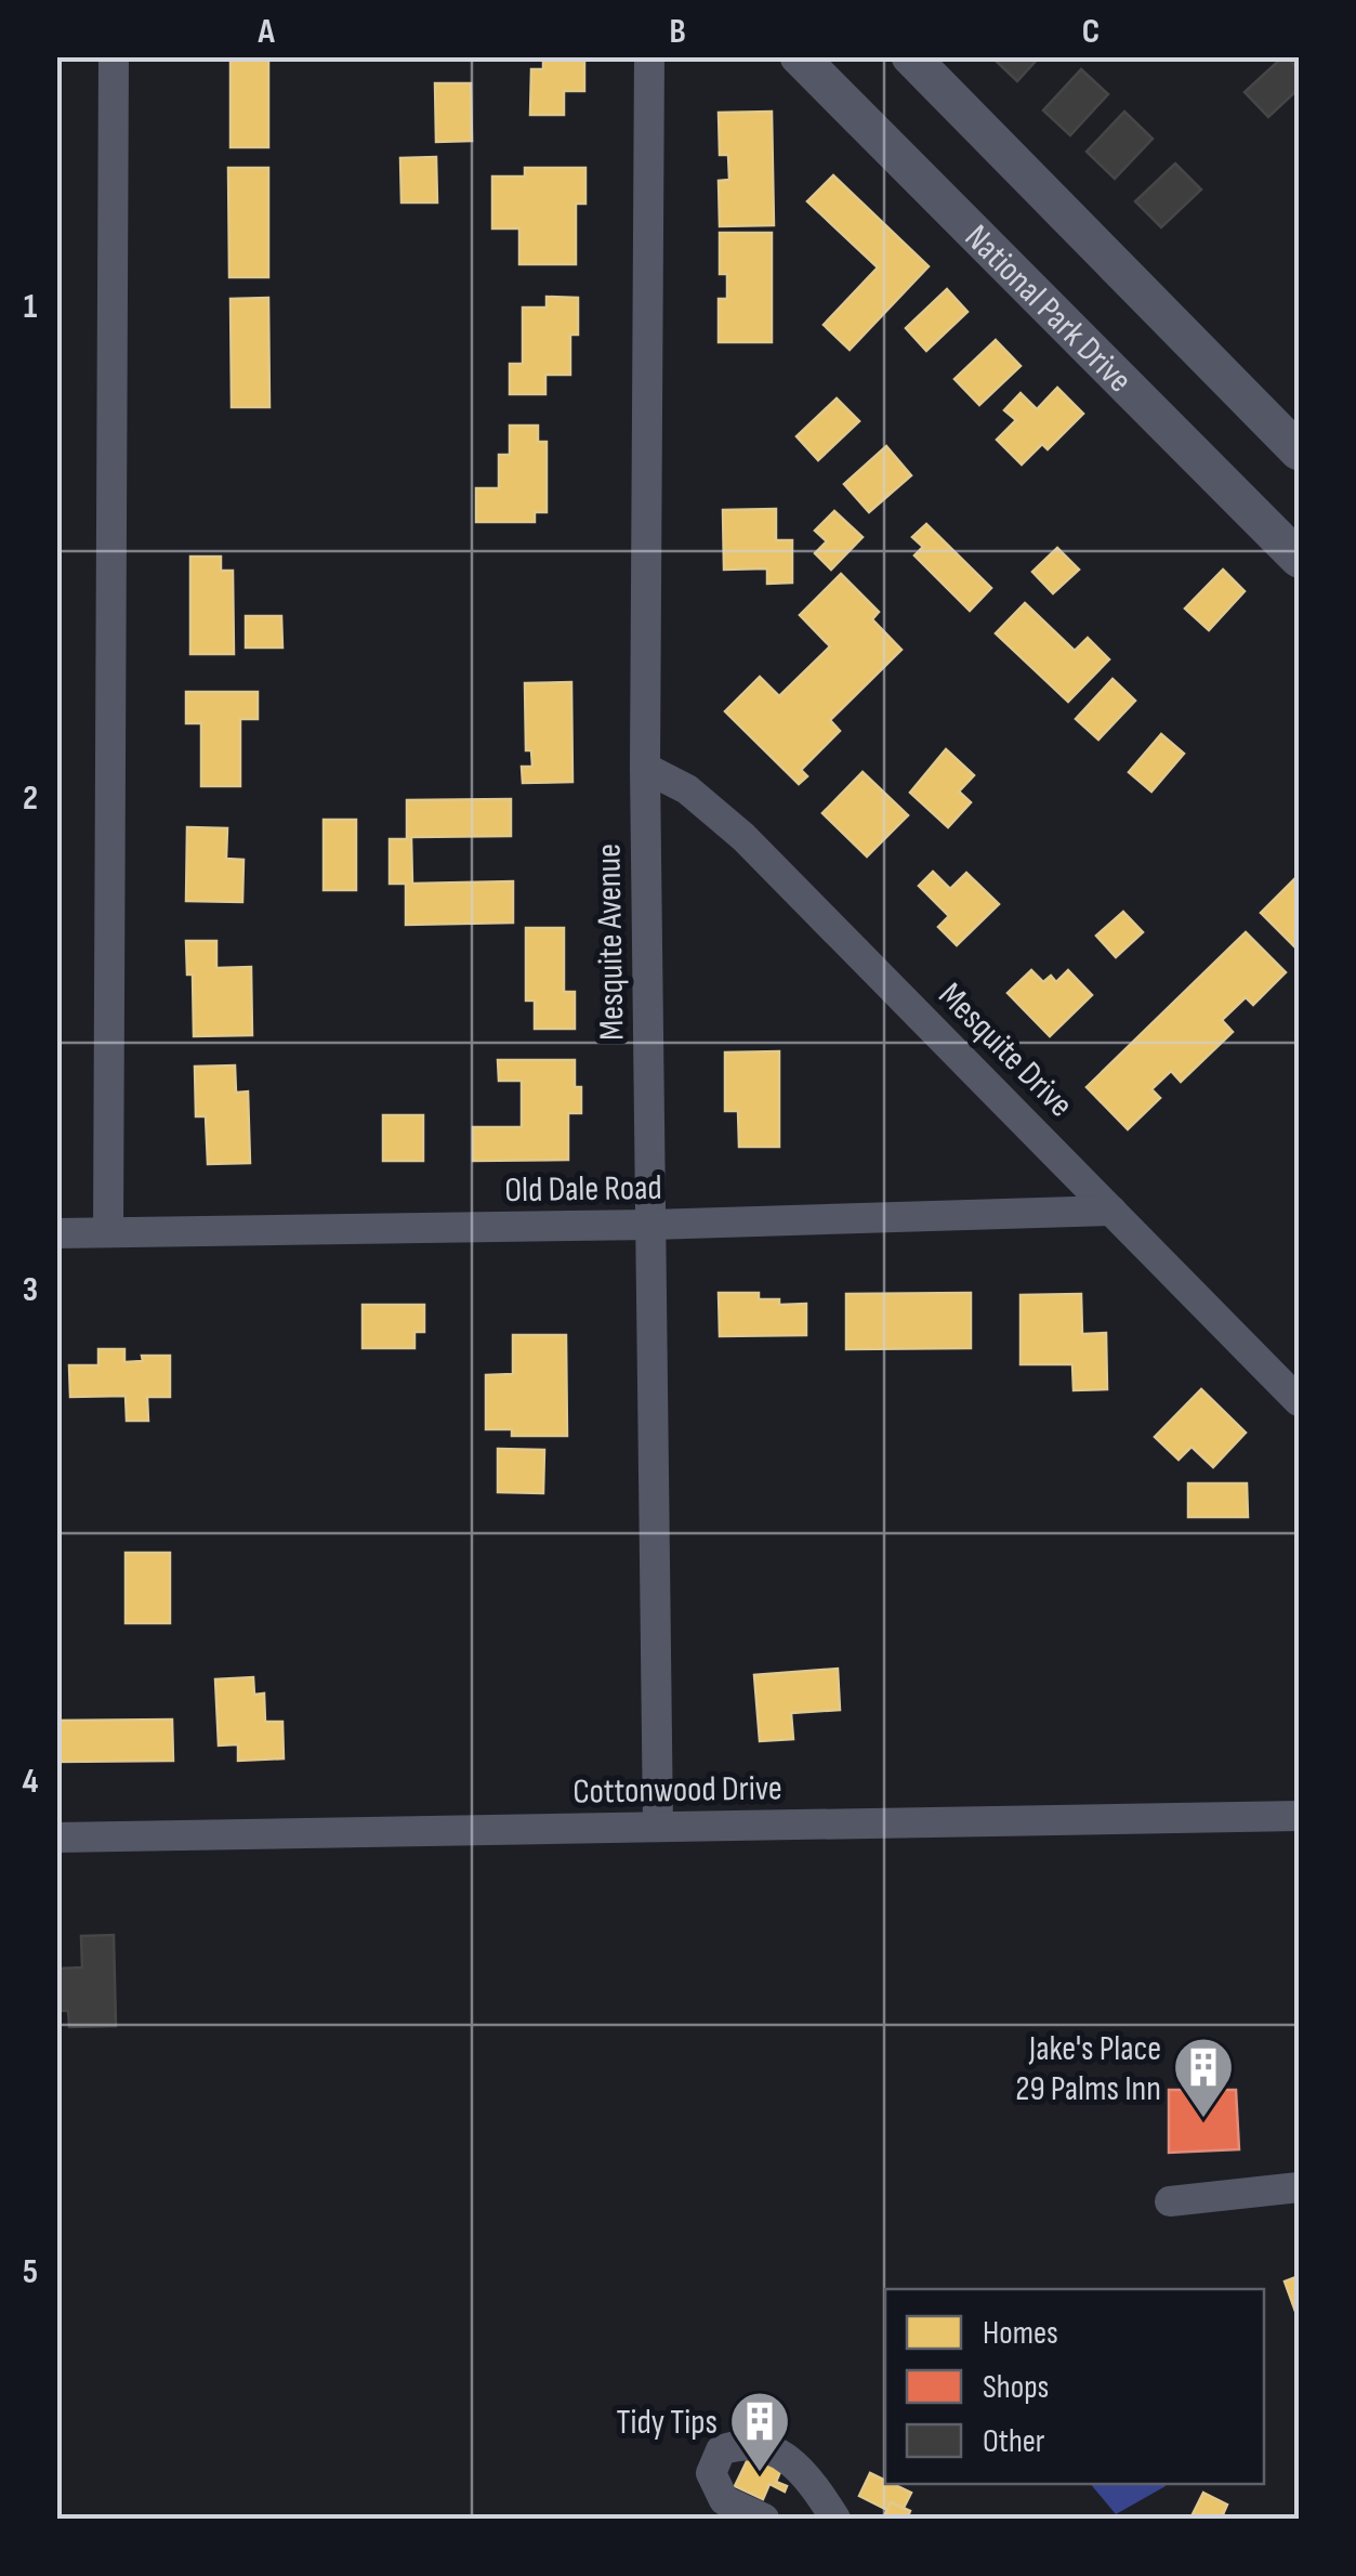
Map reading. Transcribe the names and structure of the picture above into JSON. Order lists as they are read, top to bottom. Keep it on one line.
{"streets":{"street":["National Park Drive","Mesquite Avenue","Mesquite Drive","Old Dale Road","Cottonwood Drive"]},"crossings":[["Mesquite Avenue","Mesquite Drive"],["Mesquite Avenue","Old Dale Road"],["Mesquite Avenue","Cottonwood Drive"],["Mesquite Drive","Old Dale Road"]],"places":{"building":["Jake's Place 29 Palms Inn","Tidy Tips"]},"legend":["Homes","Shops","Other"],"grid":{"columns":["A","B","C"],"rows":["1","2","3","4","5"]}}
